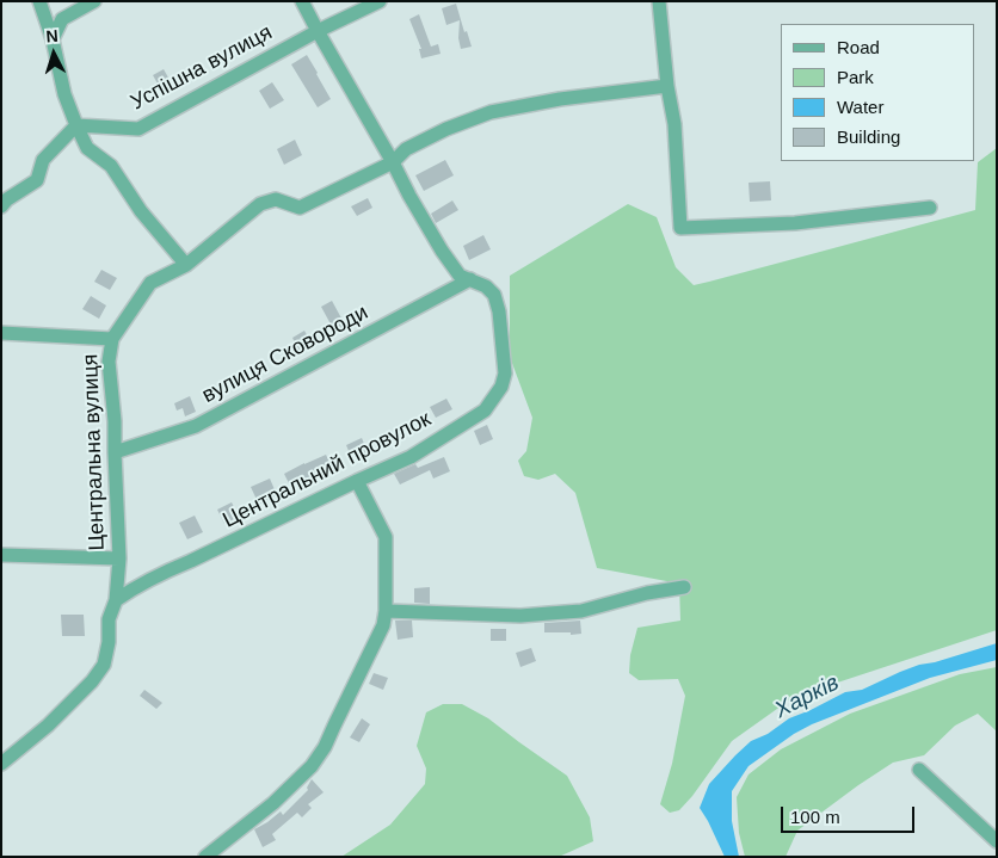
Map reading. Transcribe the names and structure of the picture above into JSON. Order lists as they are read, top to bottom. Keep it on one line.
{"streets":{"street":["Успішна вулиця","вулиця Сковороди","Центральна вулиця","Центральний провулок"]},"crossings":[["Успішна вулиця","Центральний провулок"],["вулиця Сковороди","Центральна вулиця"],["вулиця Сковороди","Центральний провулок"],["Центральна вулиця","Центральний провулок"]],"water":["Харків"],"legend":["Road","Park","Water","Building"],"scale_bar":"100 m","north":"top"}
